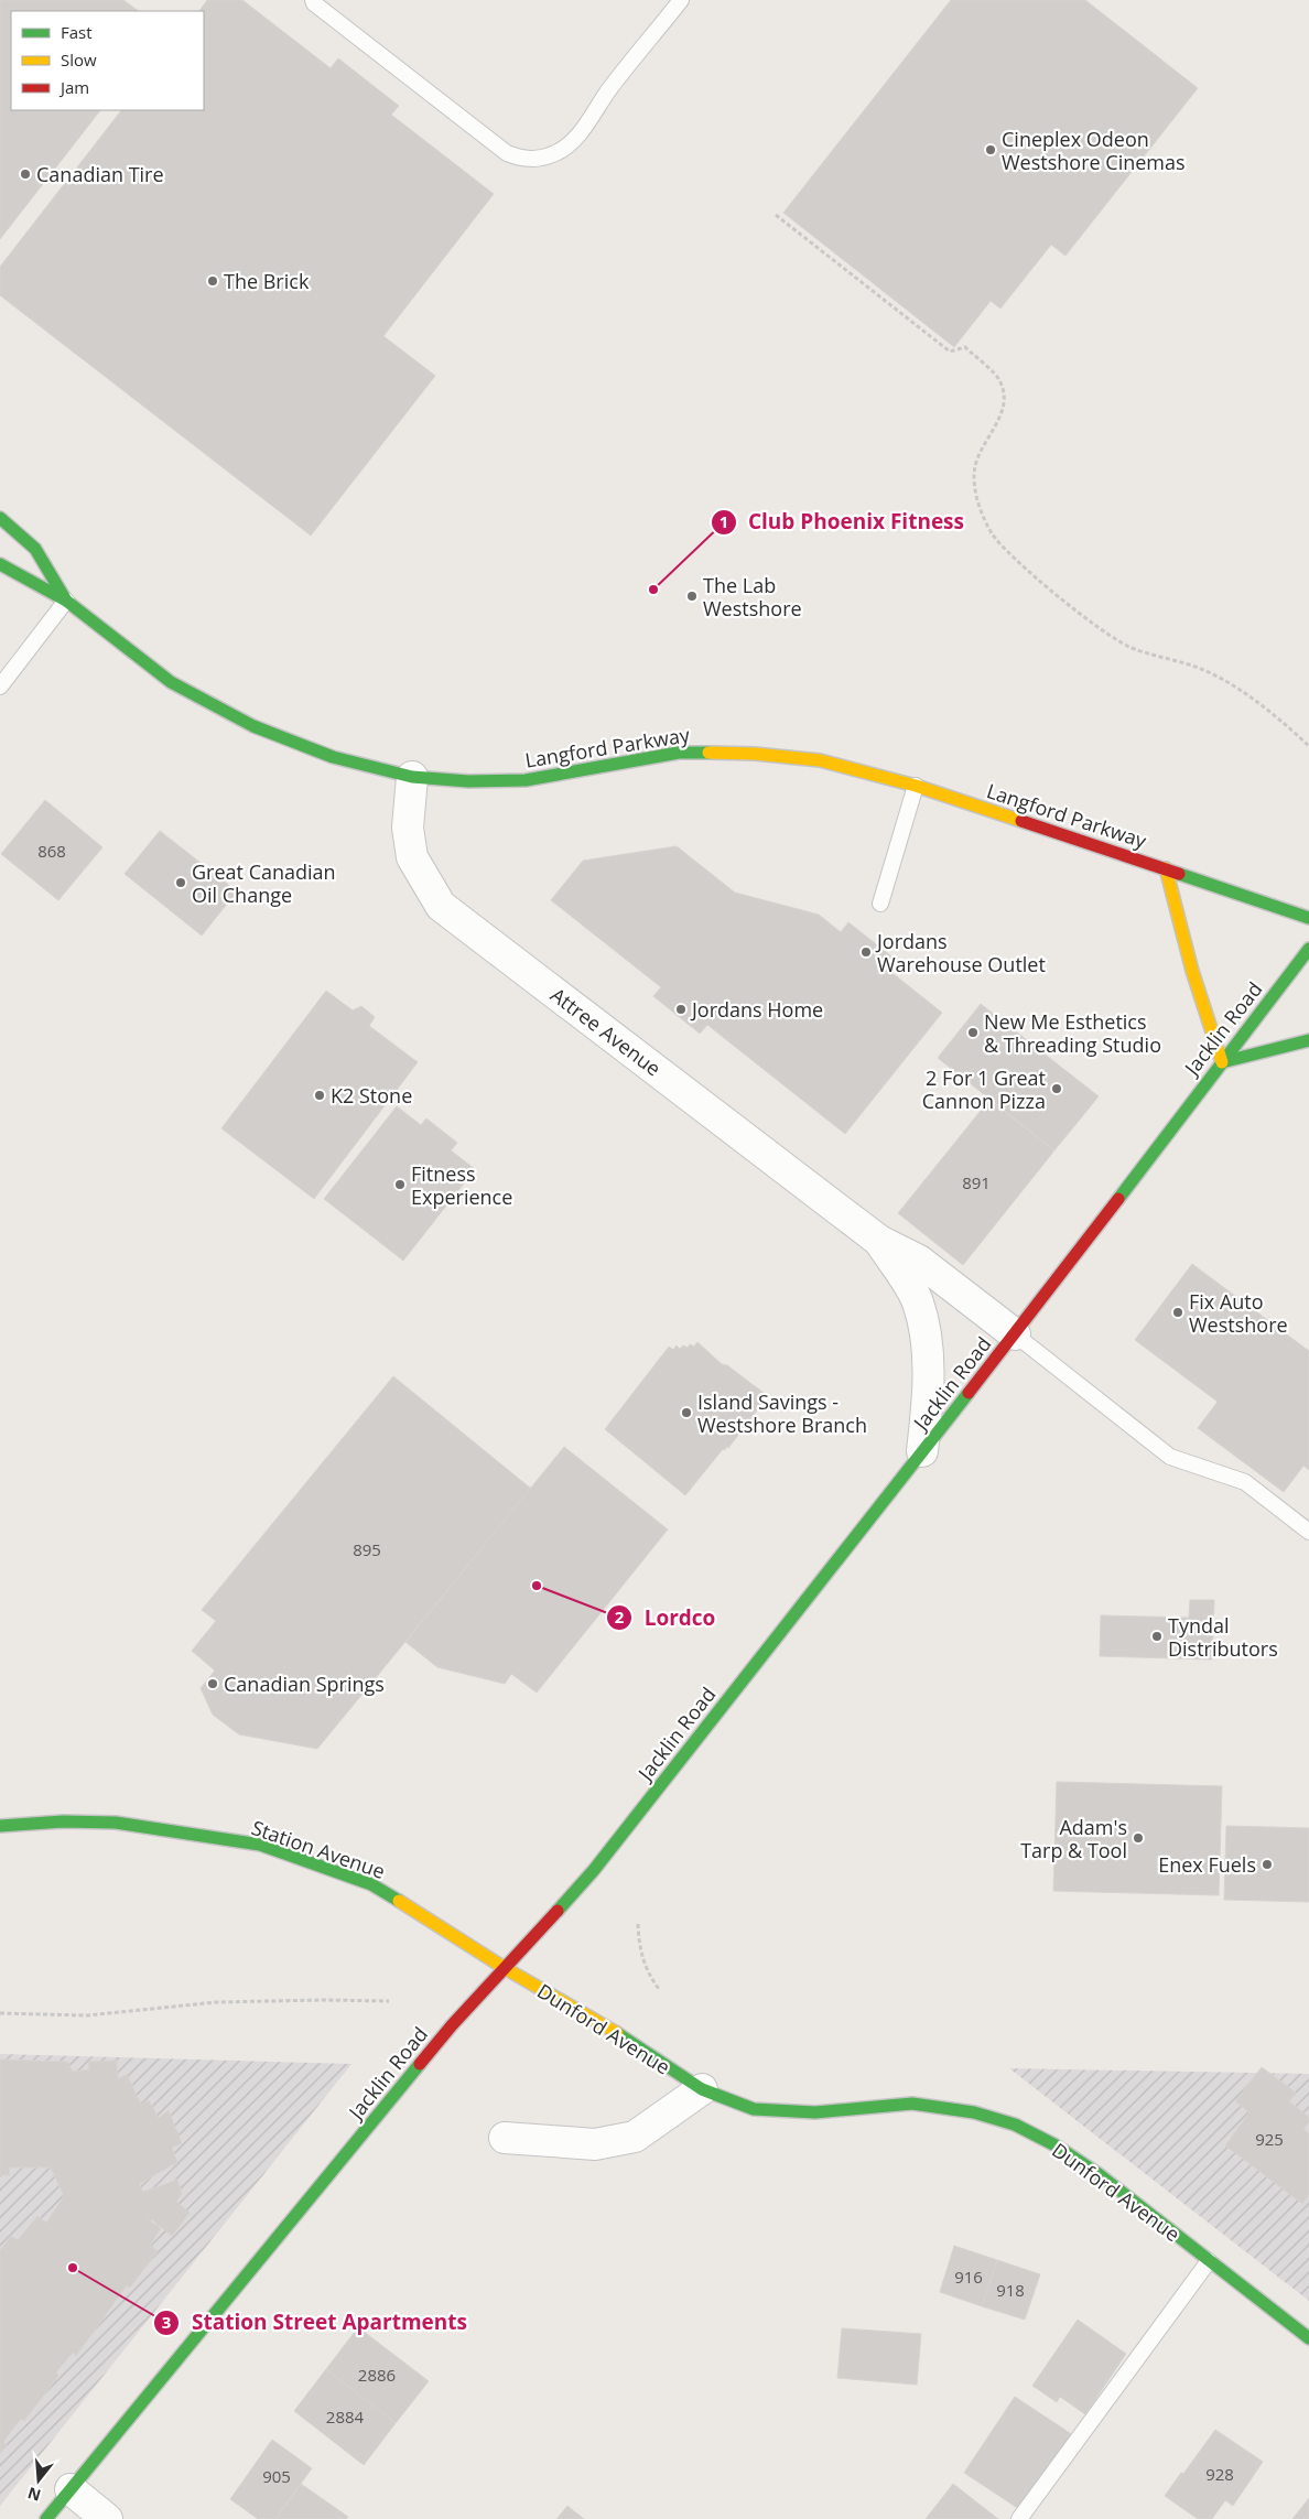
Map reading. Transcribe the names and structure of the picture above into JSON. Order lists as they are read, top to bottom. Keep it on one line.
{"streets":{"main road":["Langford Parkway","Jacklin Road","Station Avenue","Dunford Avenue"],"street":["Attree Avenue"]},"crossings":[["Langford Parkway","Attree Avenue"],["Jacklin Road","Attree Avenue"],["Jacklin Road","Station Avenue"],["Jacklin Road","Dunford Avenue"],["Station Avenue","Dunford Avenue"]],"places":["Cineplex Odeon Westshore Cinemas","Canadian Tire","The Brick","Club Phoenix Fitness","The Lab Westshore","Great Canadian Oil Change","Jordans Warehouse Outlet","Jordans Home","New Me Esthetics & Threading Studio","2 For 1 Great Cannon Pizza","K2 Stone","Fitness Experience","Fix Auto Westshore","Island Savings - Westshore Branch","Lordco","Tyndal Distributors","Canadian Springs","Adam's Tarp & Tool","Enex Fuels","Station Street Apartments"],"house_numbers":["868","891","895","925","916","918","2886","2884","928","905"],"legend":["Fast","Slow","Jam"],"north":"bottom"}
